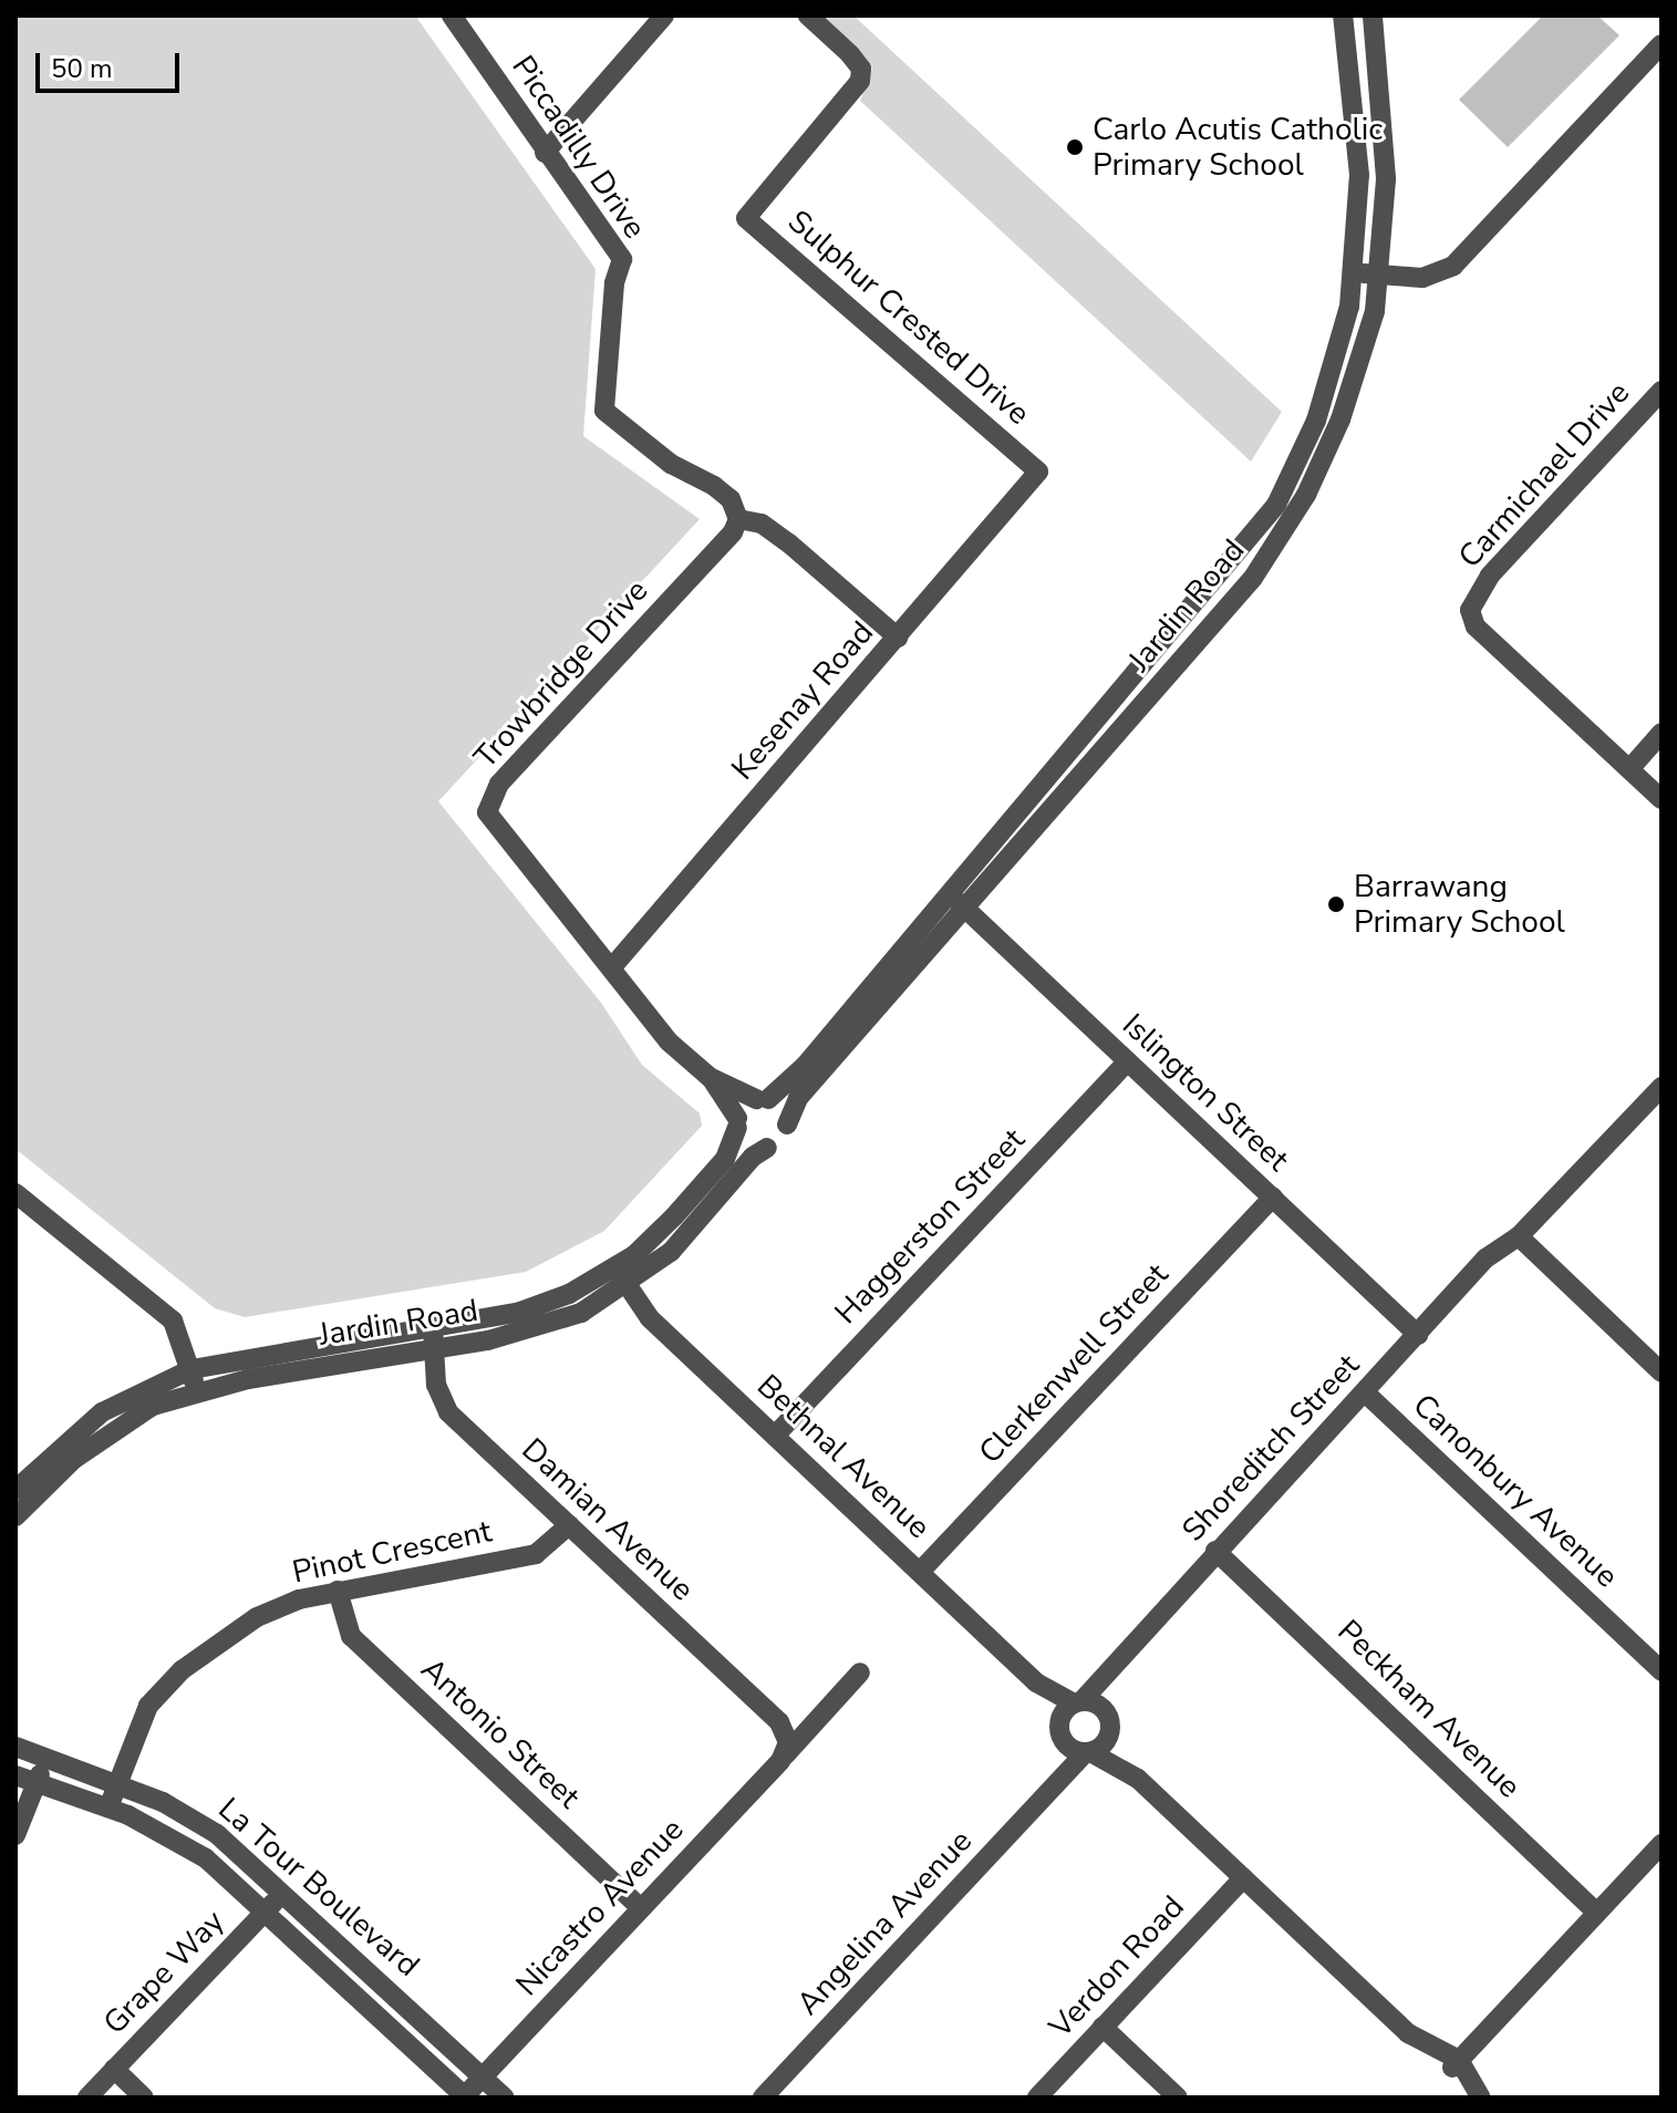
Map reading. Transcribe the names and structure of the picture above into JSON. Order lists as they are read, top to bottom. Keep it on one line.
{"streets":{"street":["Piccadilly Drive","Sulphur Crested Drive","Carmichael Drive","Jardin Road","Trowbridge Drive","Kesenay Road","Islington Street","Haggerston Street","Clerkenwell Street","Shoreditch Street","Bethnal Avenue","Canonbury Avenue","Damian Avenue","Pinot Crescent","Peckham Avenue","Antonio Street","La Tour Boulevard","Nicastro Avenue","Angelina Avenue","Verdon Road","Grape Way"]},"crossings":[["Piccadilly Drive","Trowbridge Drive"],["Sulphur Crested Drive","Kesenay Road"],["Jardin Road","Trowbridge Drive"],["Jardin Road","Islington Street"],["Jardin Road","Bethnal Avenue"],["Jardin Road","Damian Avenue"],["Trowbridge Drive","Kesenay Road"],["Islington Street","Haggerston Street"],["Islington Street","Clerkenwell Street"],["Islington Street","Shoreditch Street"],["Haggerston Street","Bethnal Avenue"],["Clerkenwell Street","Bethnal Avenue"],["Shoreditch Street","Bethnal Avenue"],["Shoreditch Street","Canonbury Avenue"],["Shoreditch Street","Peckham Avenue"],["Shoreditch Street","Angelina Avenue"],["Bethnal Avenue","Angelina Avenue"],["Damian Avenue","Pinot Crescent"],["Damian Avenue","Nicastro Avenue"],["Pinot Crescent","Antonio Street"],["Pinot Crescent","La Tour Boulevard"],["Antonio Street","Nicastro Avenue"],["La Tour Boulevard","Nicastro Avenue"],["La Tour Boulevard","Grape Way"]],"places":["Carlo Acutis Catholic Primary School","Barrawang Primary School"],"scale_bar":"50 m"}
